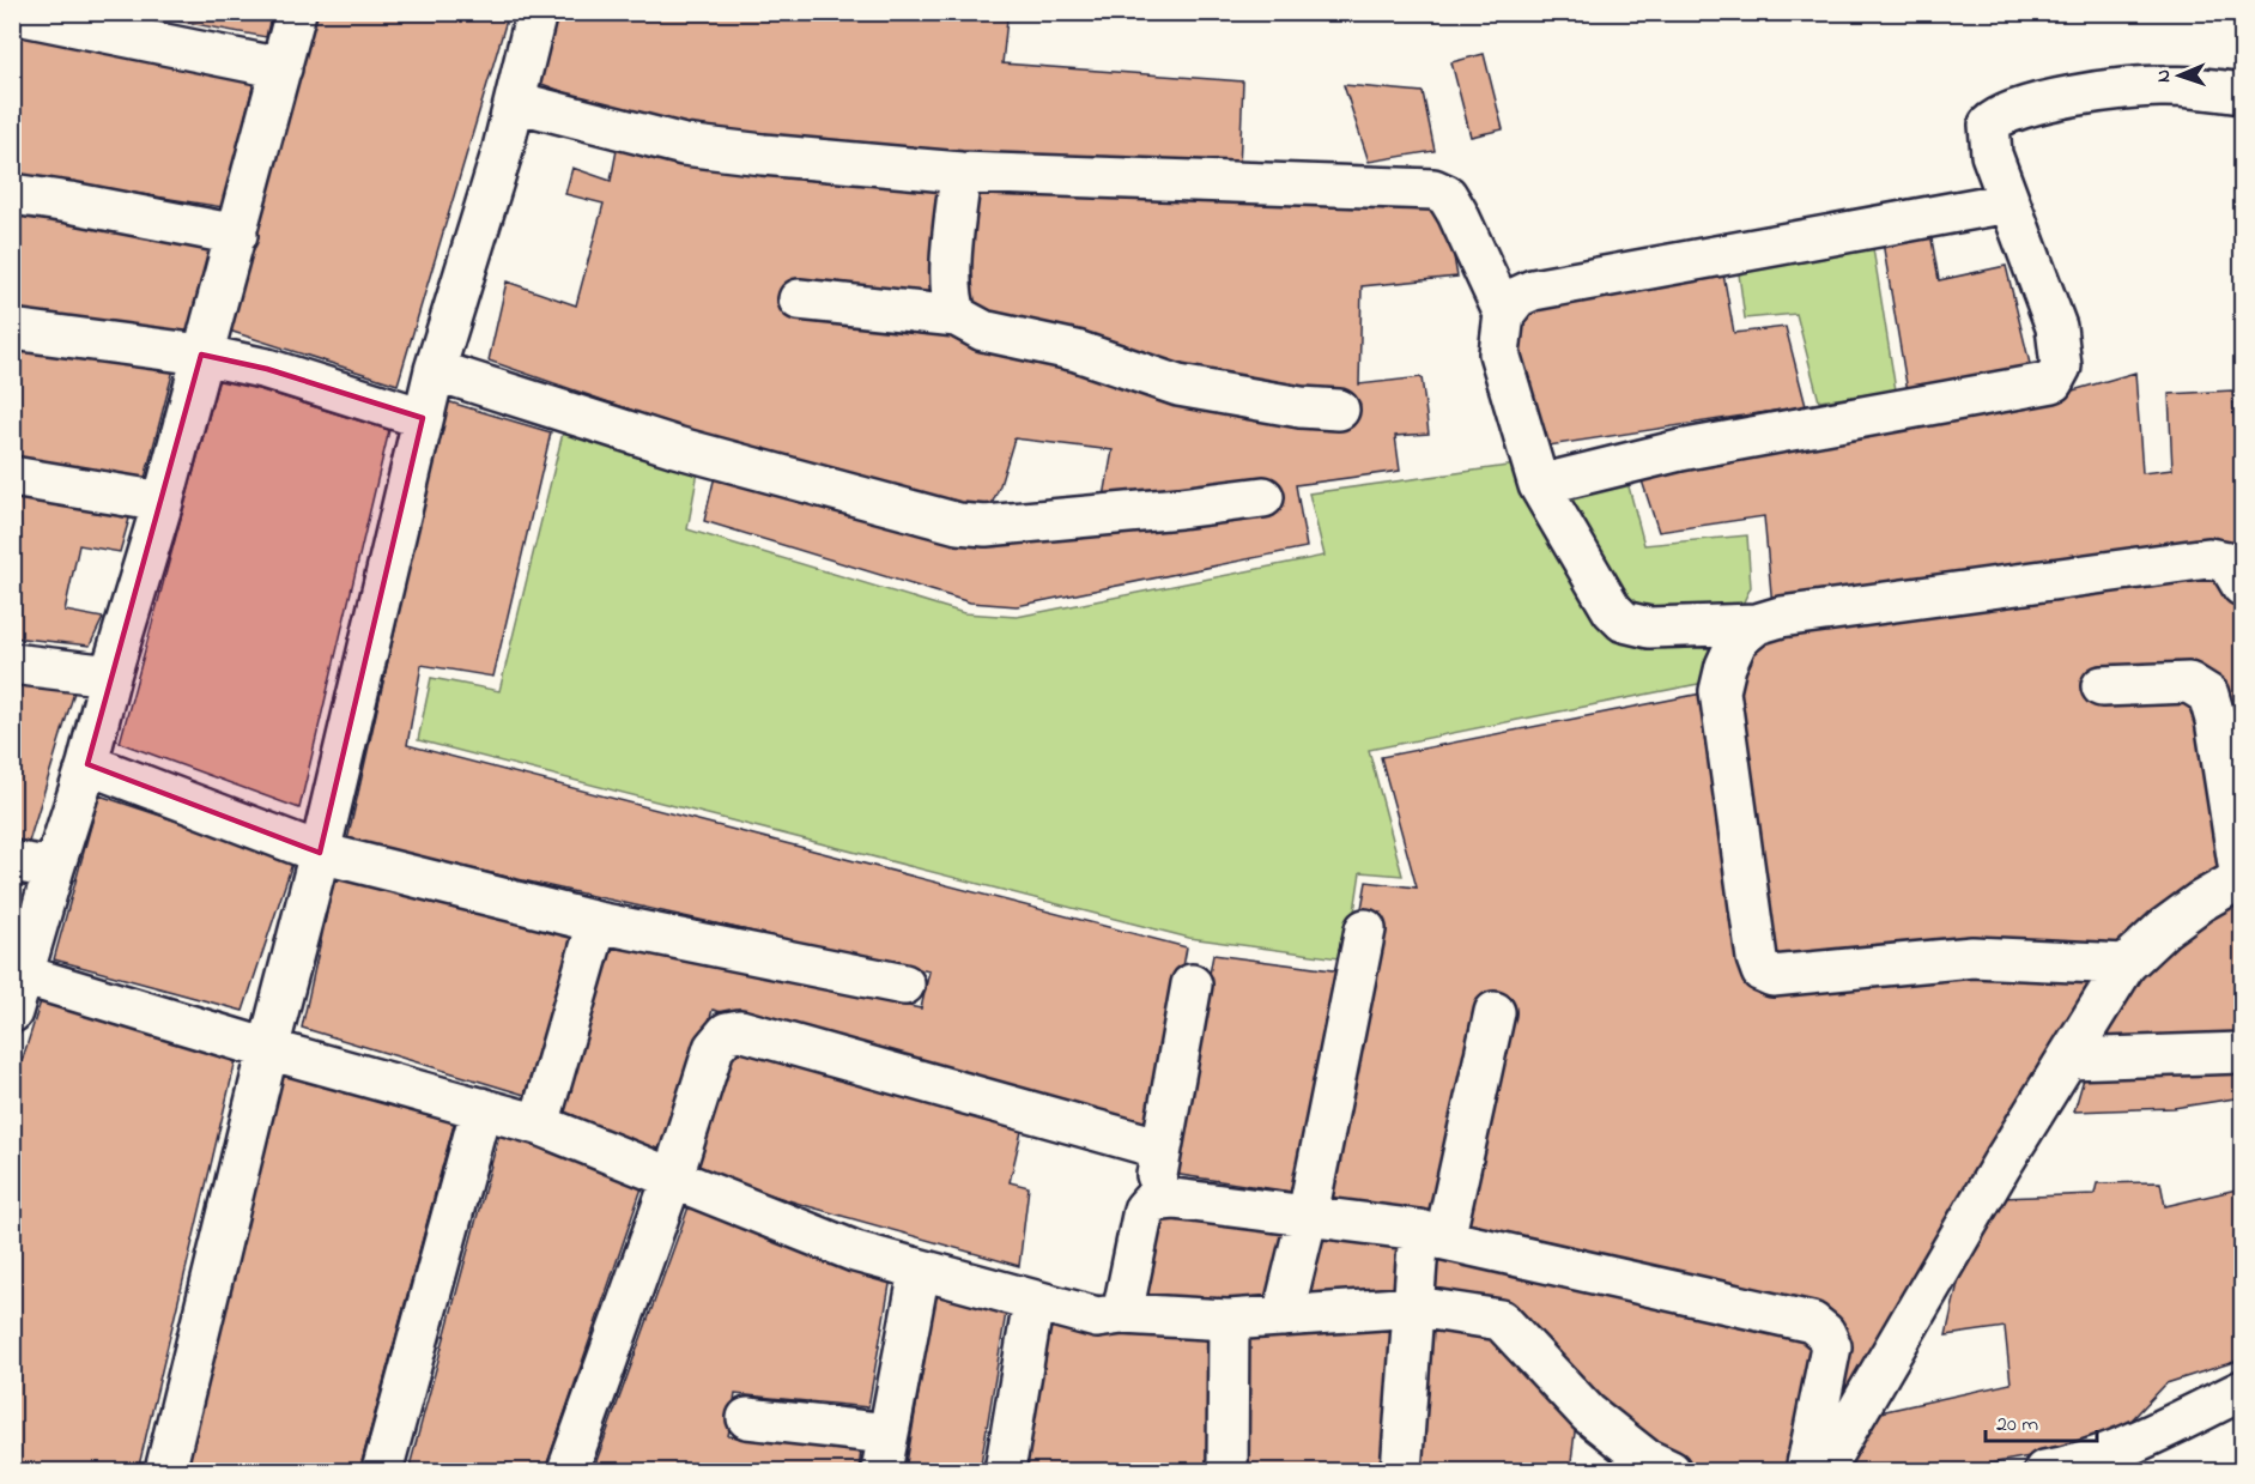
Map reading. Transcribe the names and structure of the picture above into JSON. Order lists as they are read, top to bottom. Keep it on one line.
{"scale_bar":"20 m","north":"left"}
